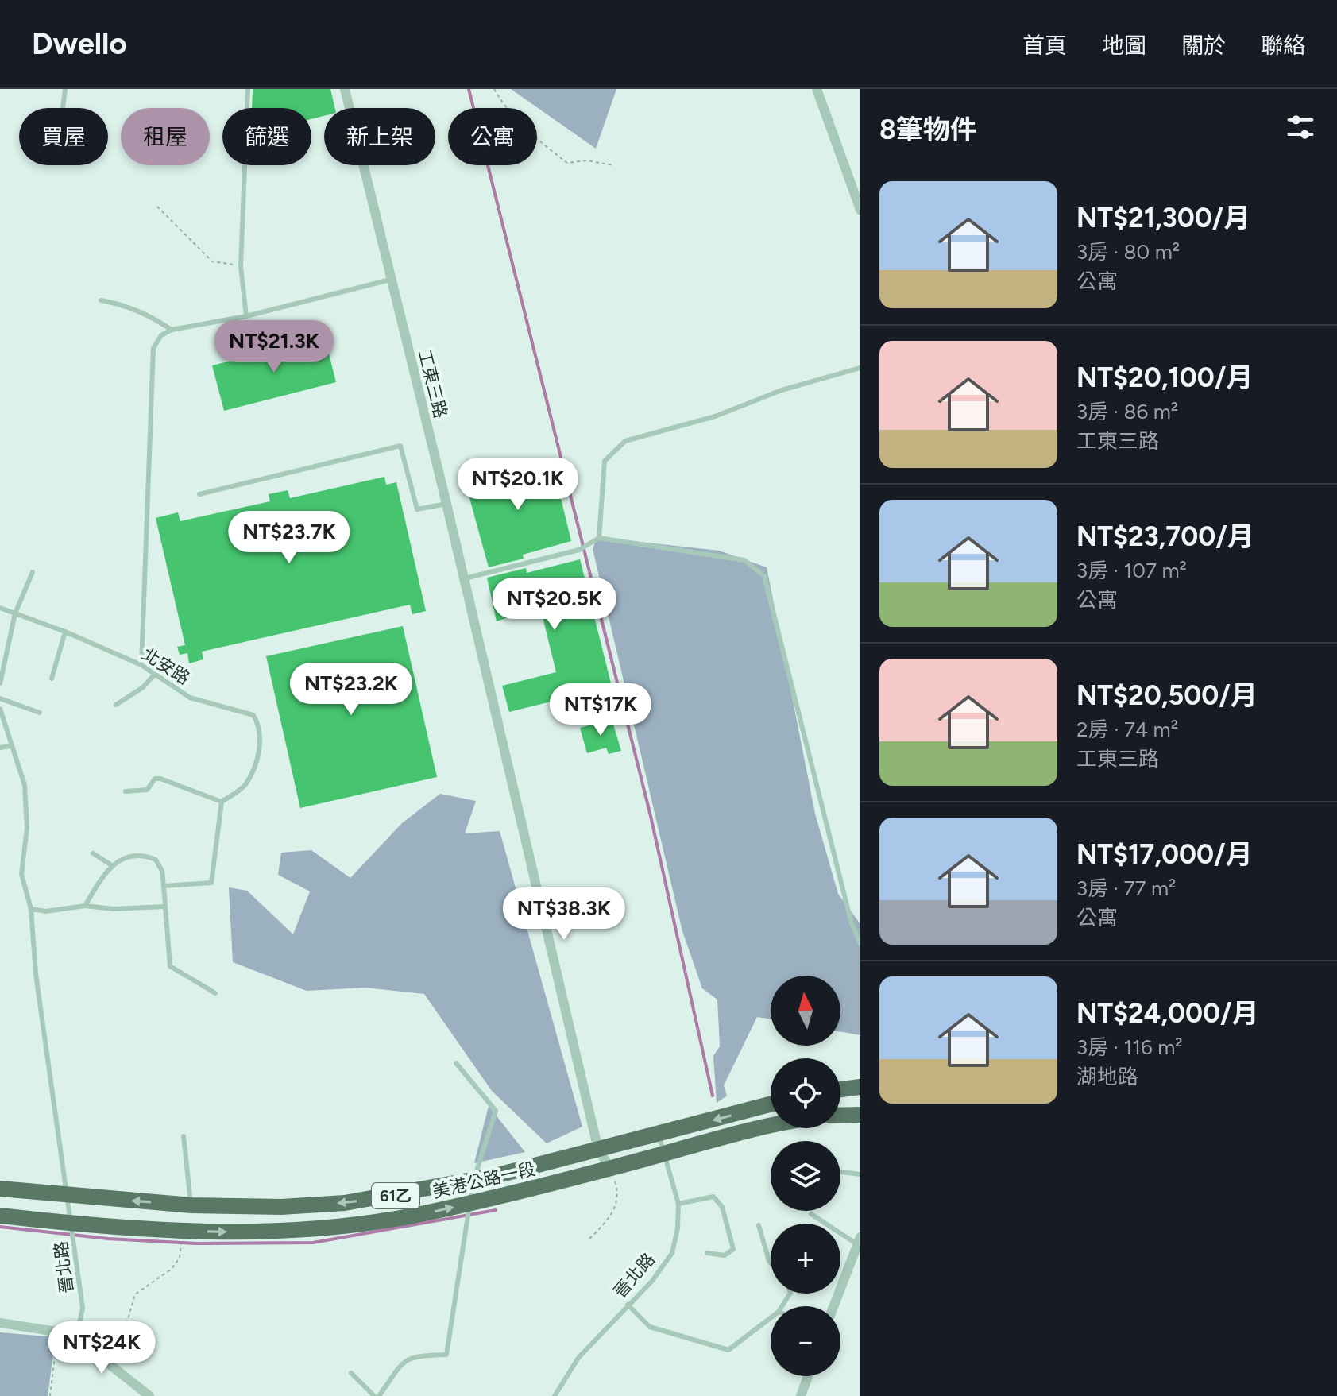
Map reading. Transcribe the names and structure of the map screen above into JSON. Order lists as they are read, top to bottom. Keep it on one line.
{"streets":{"main road":["美港公路一段","61乙"],"street":["工東三路"],"lane":["北安路","晉北路"]},"crossings":[["工東三路","美港公路一段"],["美港公路一段","晉北路"]],"north":"top","page":{"header":"Dwello","nav":["首頁","地圖","關於","聯絡"],"heading":"8筆物件","chip":["買屋","租屋","篩選","新上架","公寓"],"list":[{"name":"NT$21,300/月","note":"3房 · 80 m² · 公寓"},{"name":"NT$20,100/月","note":"3房 · 86 m² · 工東三路"},{"name":"NT$23,700/月","note":"3房 · 107 m² · 公寓"},{"name":"NT$20,500/月","note":"2房 · 74 m² · 工東三路"},{"name":"NT$17,000/月","note":"3房 · 77 m² · 公寓"},{"name":"NT$24,000/月","note":"3房 · 116 m² · 湖地路"}],"price":["NT$21.3K","NT$20.1K","NT$23.7K","NT$20.5K","NT$23.2K","NT$17K","NT$38.3K","NT$24K"],"map_buttons":["+","−"]}}
